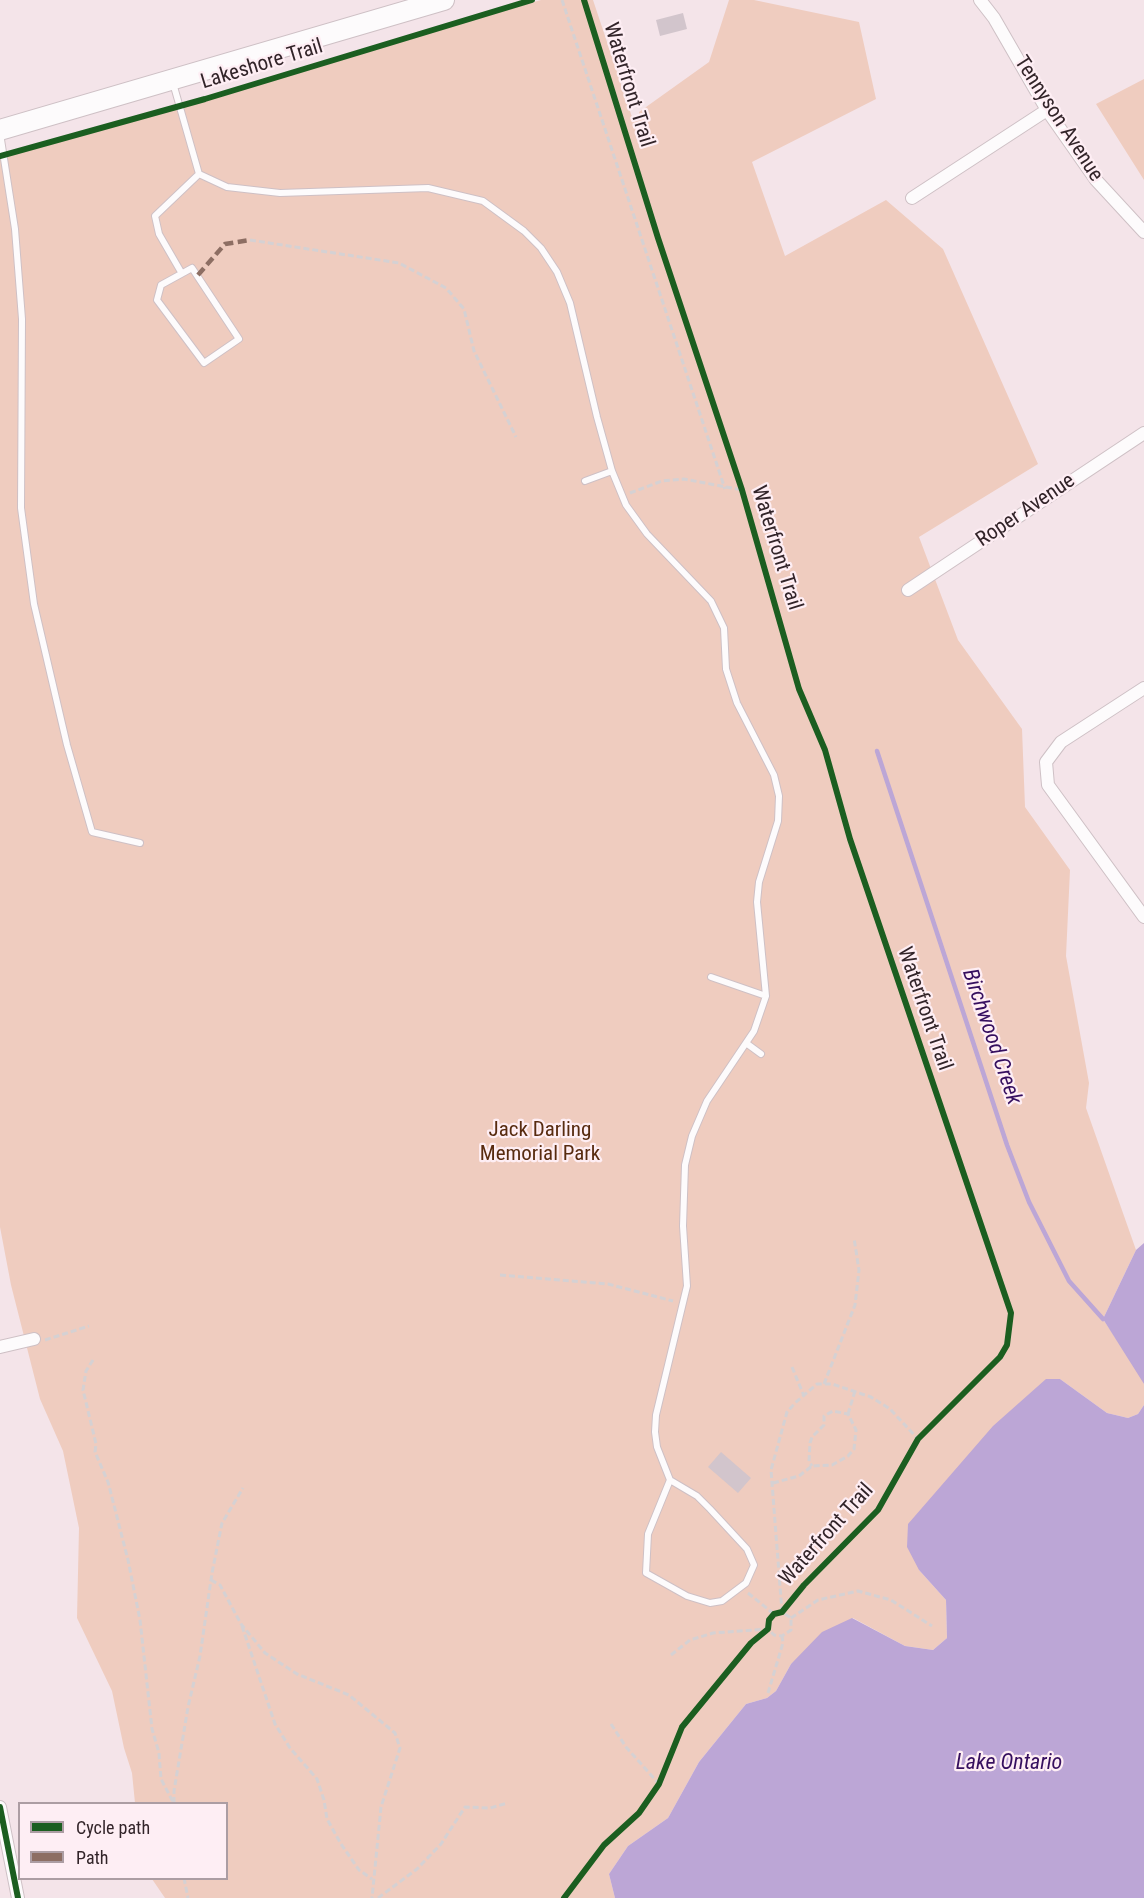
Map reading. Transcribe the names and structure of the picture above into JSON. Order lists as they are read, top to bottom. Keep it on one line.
{"streets":{"street":["Tennyson Avenue","Roper Avenue"],"cycle path":["Lakeshore Trail","Waterfront Trail"]},"water":["Birchwood Creek","Lake Ontario"],"parks":["Jack Darling Memorial Park"],"legend":["Cycle path","Path"]}
